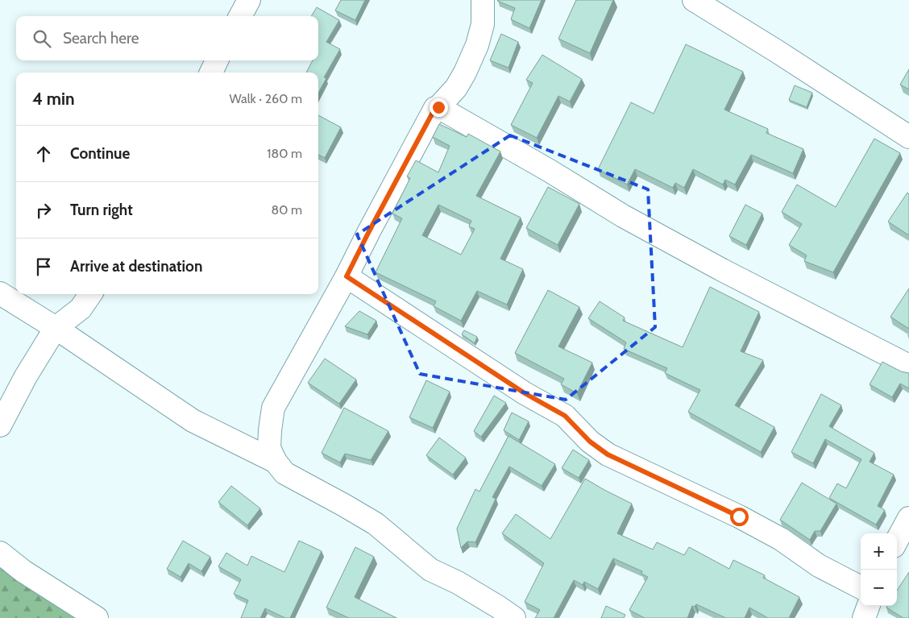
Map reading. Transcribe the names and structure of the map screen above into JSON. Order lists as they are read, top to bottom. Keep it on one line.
{"page":{"search":"Search here","heading":["4 min","Walk · 260 m"],"list":[["Continue","180 m"],["Turn right","80 m"],"Arrive at destination"],"map_buttons":["+","−"]}}
